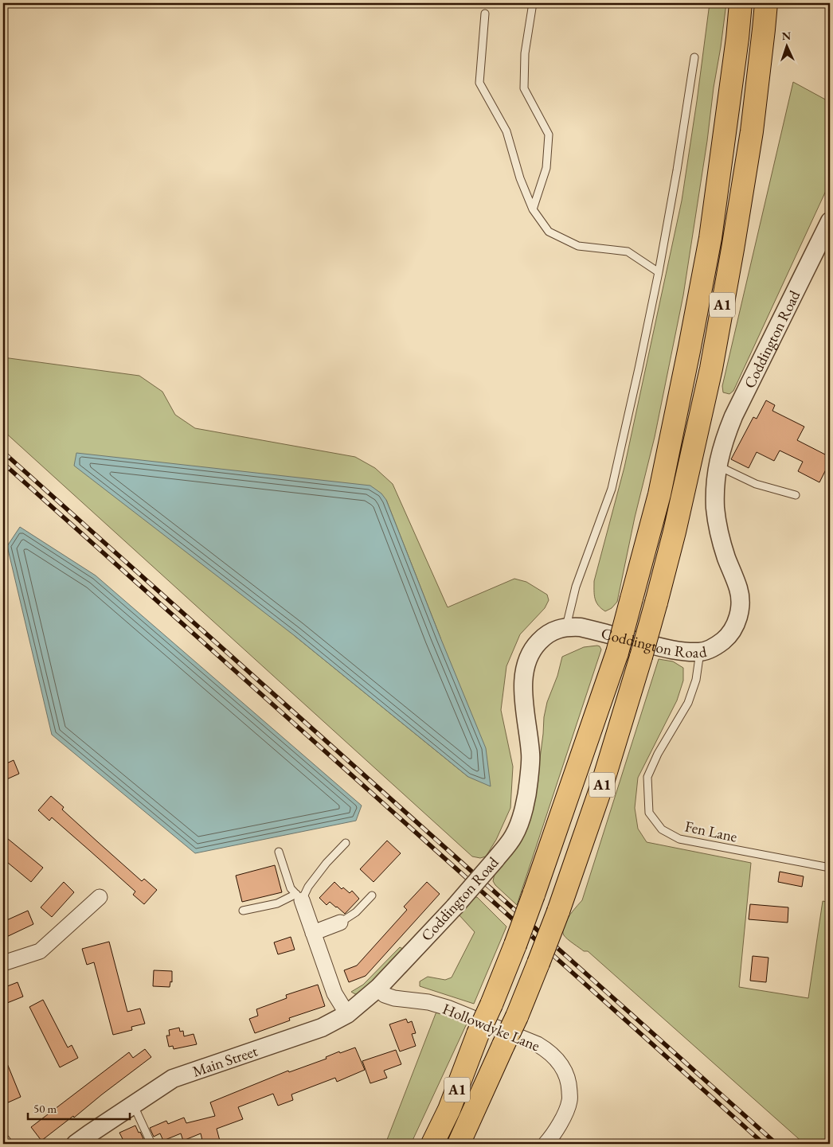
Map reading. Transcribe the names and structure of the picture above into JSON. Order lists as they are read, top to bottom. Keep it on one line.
{"streets":{"highway":["A1"],"street":["Coddington Road","Hollowdyke Lane","Main Street"],"lane":["Fen Lane"]},"crossings":[["Coddington Road","Fen Lane"],["Coddington Road","Hollowdyke Lane"],["Coddington Road","Main Street"],["Hollowdyke Lane","Main Street"]],"scale_bar":"50 m","north":"top"}
